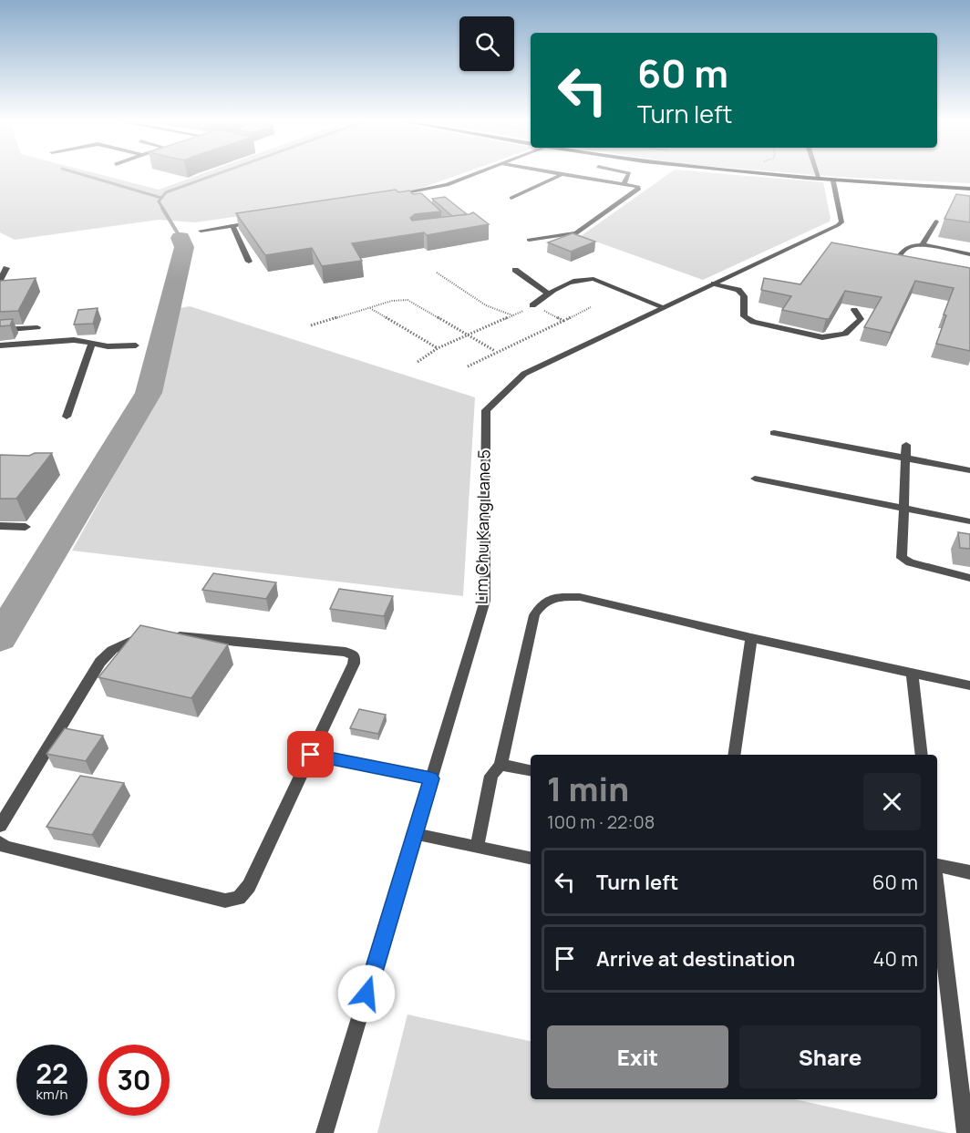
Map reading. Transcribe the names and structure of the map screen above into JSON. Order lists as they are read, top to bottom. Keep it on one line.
{"streets":{"street":["Lim Chu Kang Lane 5"]},"page":{"turn":["60 m","Turn left"],"heading":["1 min","100 m · 22:08"],"list":[{"name":"Turn left","value":"60 m"},{"name":"Arrive at destination","value":"40 m"}],"buttons":["Exit","Share"],"speed":"22 km/h","limit":"30"}}
